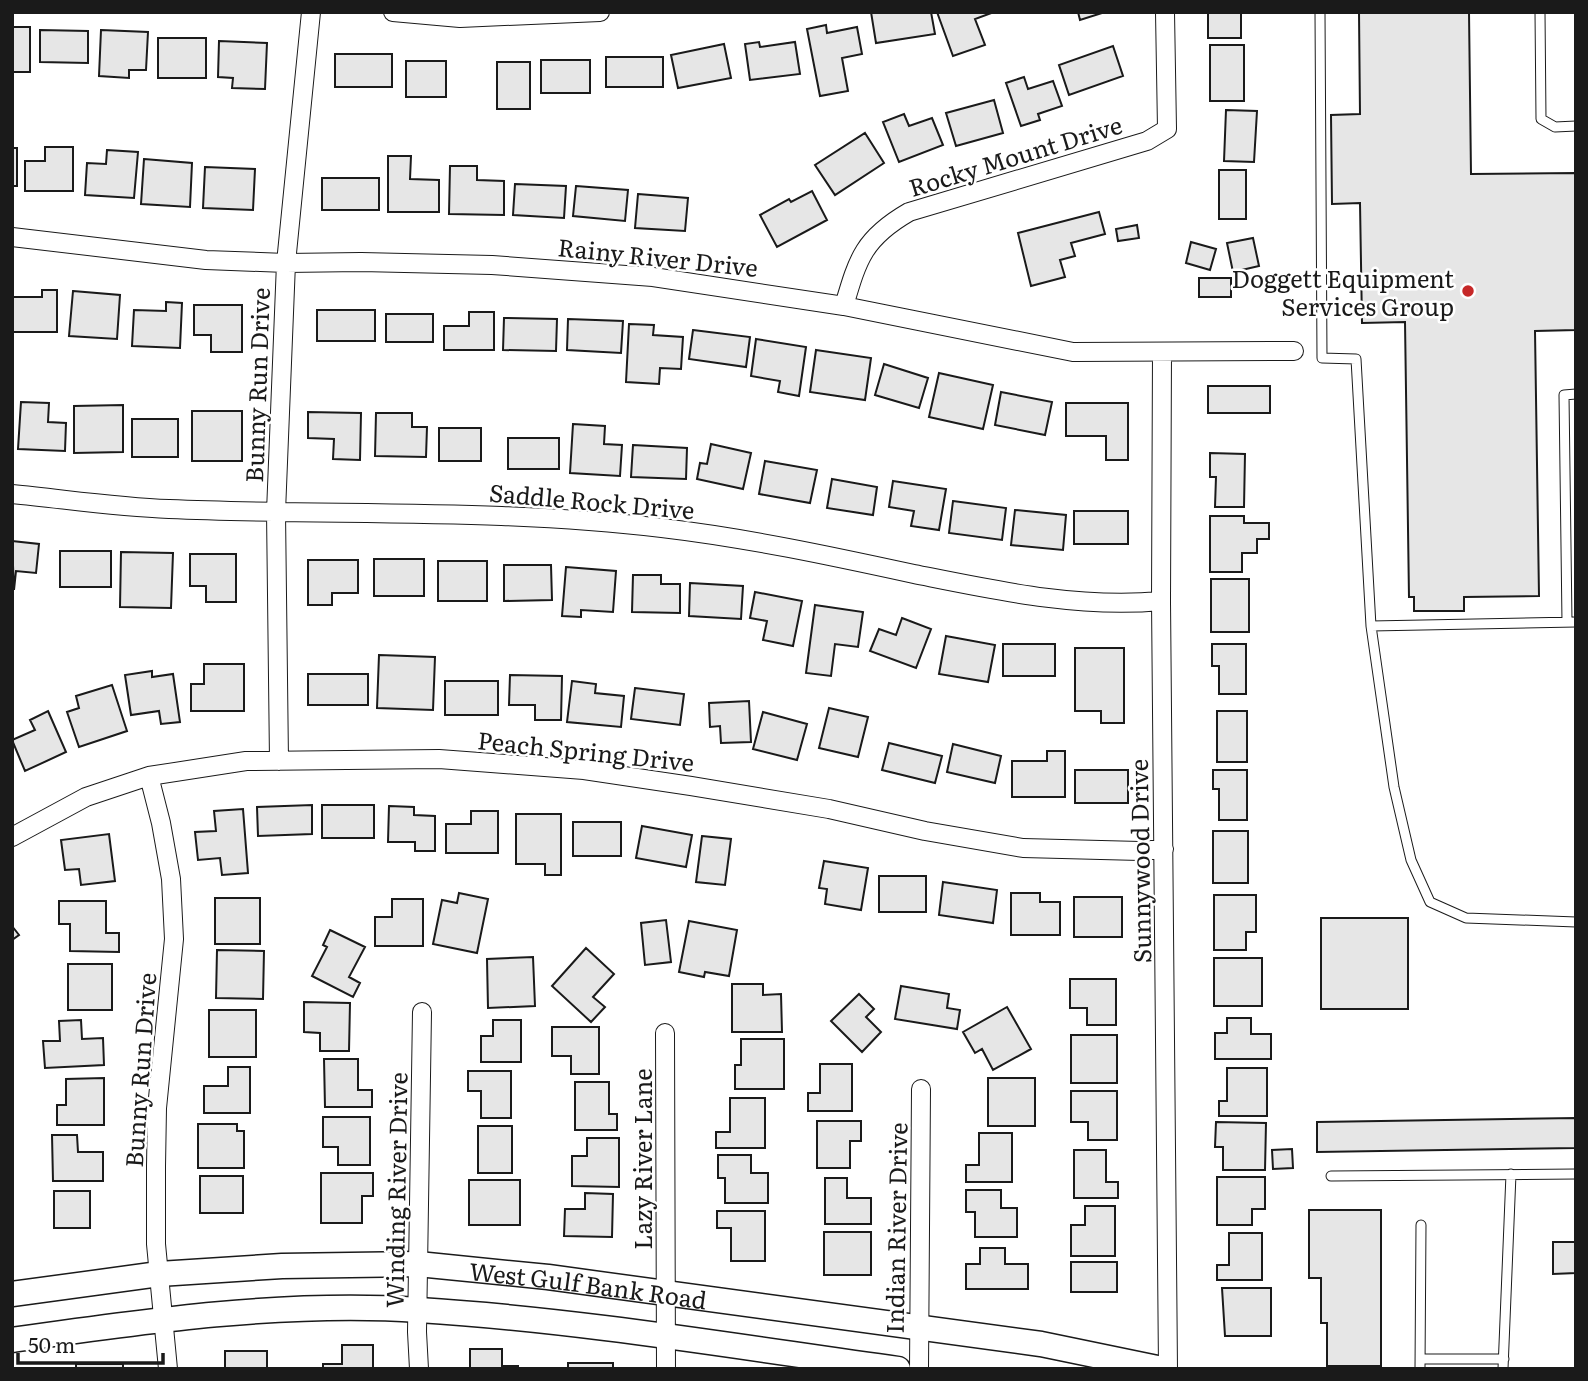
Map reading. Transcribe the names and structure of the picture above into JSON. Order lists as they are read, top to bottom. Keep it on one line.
{"streets":{"main road":["West Gulf Bank Road"],"street":["Rocky Mount Drive","Rainy River Drive","Bunny Run Drive","Saddle Rock Drive","Peach Spring Drive","Sunnywood Drive","Lazy River Lane","Winding River Drive","Indian River Drive"]},"crossings":[["Rocky Mount Drive","Rainy River Drive"],["Rainy River Drive","Bunny Run Drive"],["Rainy River Drive","Sunnywood Drive"],["Bunny Run Drive","Saddle Rock Drive"],["Bunny Run Drive","Peach Spring Drive"],["Bunny Run Drive","West Gulf Bank Road"],["Saddle Rock Drive","Sunnywood Drive"],["Peach Spring Drive","Sunnywood Drive"],["Lazy River Lane","West Gulf Bank Road"],["Winding River Drive","West Gulf Bank Road"],["Indian River Drive","West Gulf Bank Road"]],"places":["Doggett Equipment Services Group"],"scale_bar":"50 m"}
